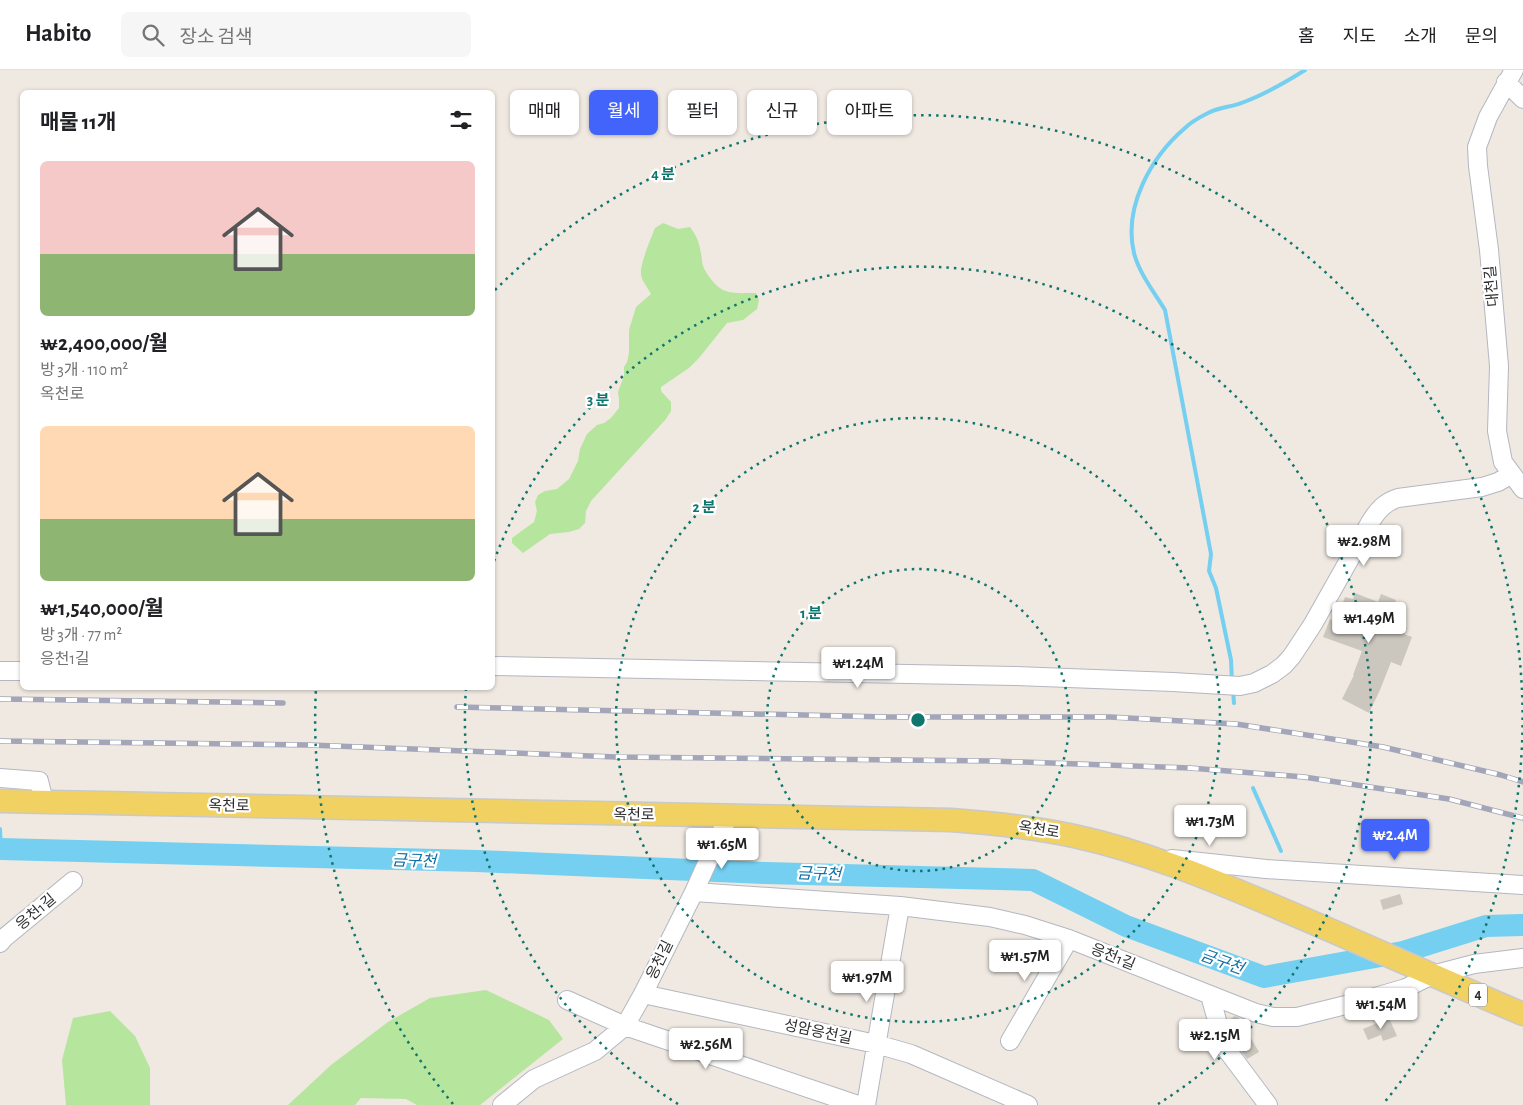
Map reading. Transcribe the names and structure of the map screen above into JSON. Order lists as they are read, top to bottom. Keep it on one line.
{"streets":{"main road":["옥천로","4"],"street":["대천길","응천1길","응천길","성암응천길"]},"crossings":[["옥천로","응천1길"],["옥천로","응천길"],["옥천로","4"],["응천1길","응천길"],["응천1길","4"],["응천길","성암응천길"]],"water":["금구천"],"page":{"header":"Habito","search":"장소 검색","nav":["홈","지도","소개","문의"],"chip":["매매","월세","필터","신규","아파트"],"heading":"매물 11개","list":[{"name":"₩2,400,000/월","note":"방 3개 · 110 m² · 옥천로"},{"name":"₩1,540,000/월","note":"방 3개 · 77 m² · 응천1길"}],"price":["₩2.98M","₩1.49M","₩1.24M","₩1.73M","₩2.4M","₩1.65M","₩1.57M","₩1.97M","₩1.54M","₩2.15M","₩2.56M"]},"rings":["4 분","3 분","2 분","1 분"]}
